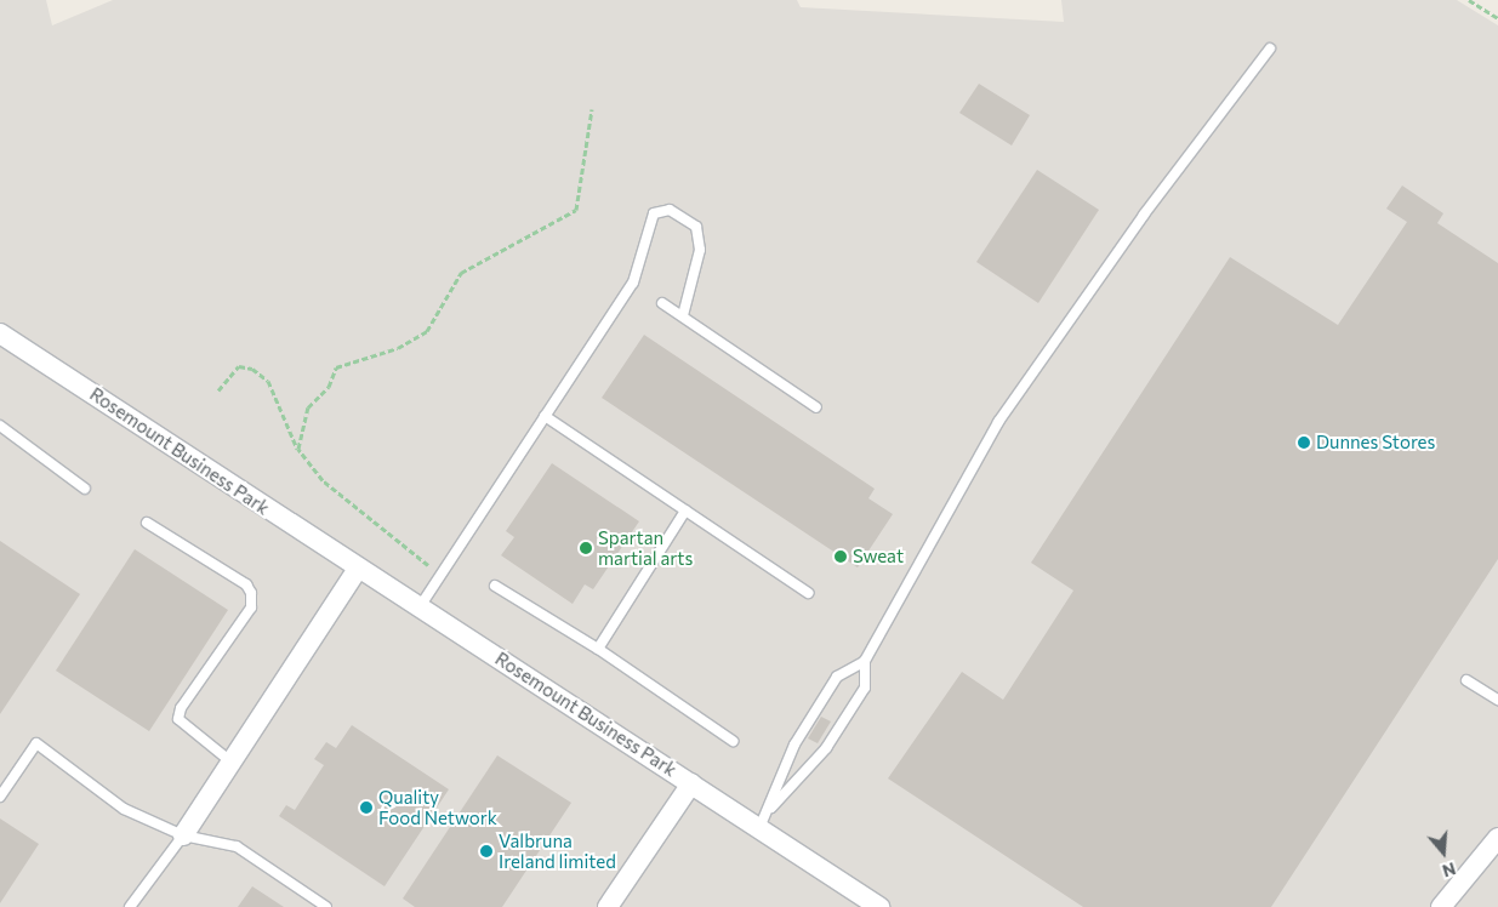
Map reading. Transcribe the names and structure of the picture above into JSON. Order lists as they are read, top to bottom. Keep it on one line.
{"streets":{"street":["Rosemount Business Park"]},"places":["Dunnes Stores","Spartan martial arts","Sweat","Quality Food Network","Valbruna Ireland limited"],"north":"bottom"}
